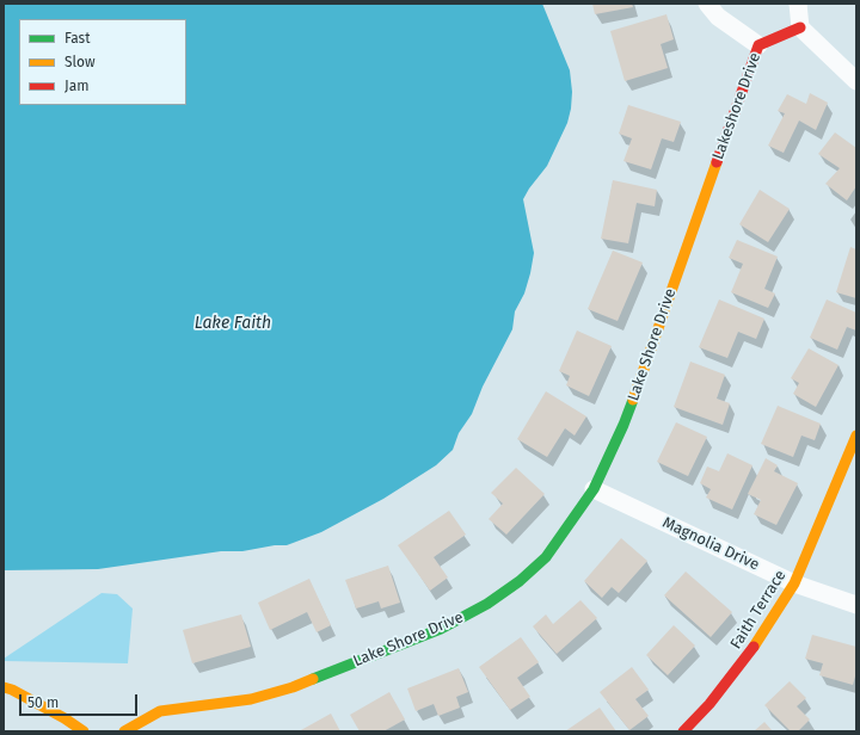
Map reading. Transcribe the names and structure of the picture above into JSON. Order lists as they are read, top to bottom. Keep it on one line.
{"streets":{"street":["Lakeshore Drive","Lake Shore Drive","Magnolia Drive","Faith Terrace"]},"crossings":[["Lakeshore Drive","Lake Shore Drive"],["Lake Shore Drive","Magnolia Drive"],["Magnolia Drive","Faith Terrace"]],"water":["Lake Faith"],"legend":["Fast","Slow","Jam"],"scale_bar":"50 m"}
